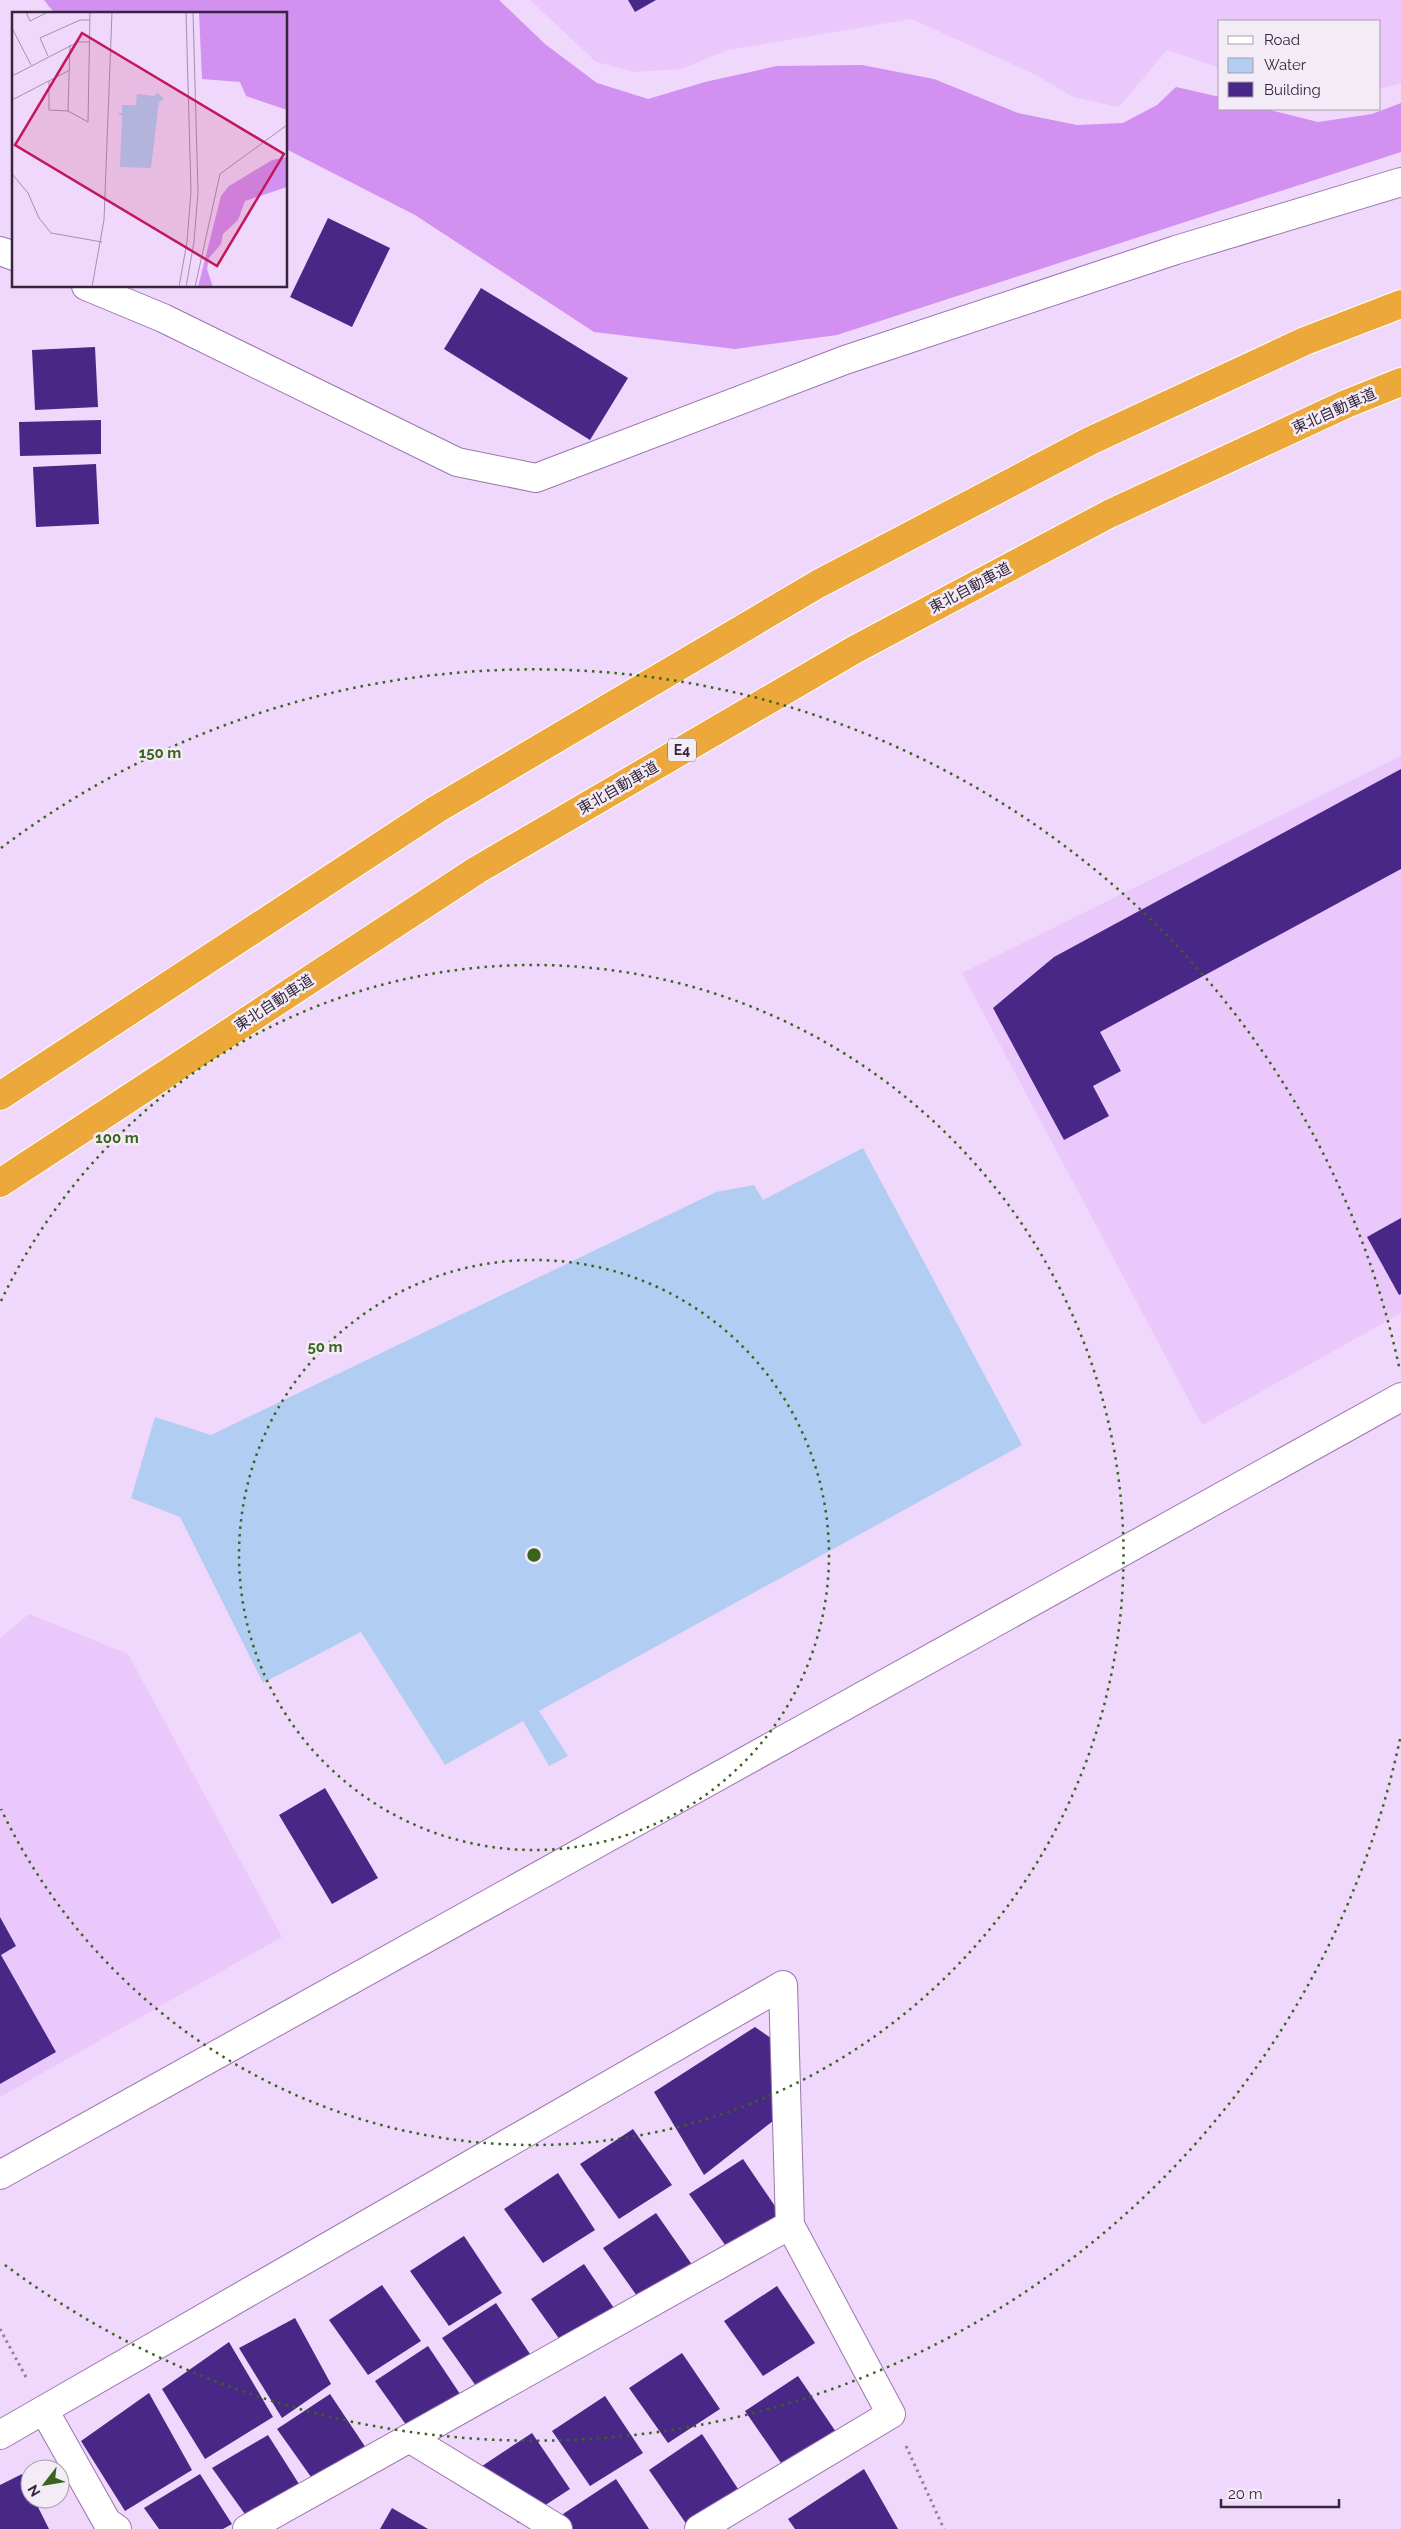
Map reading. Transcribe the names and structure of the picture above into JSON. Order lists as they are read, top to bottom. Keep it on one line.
{"streets":{"highway":["東北自動車道","E4"]},"legend":["Road","Water","Building"],"scale_bar":"20 m","north":"bottom left","rings":["150 m","100 m","50 m"]}
